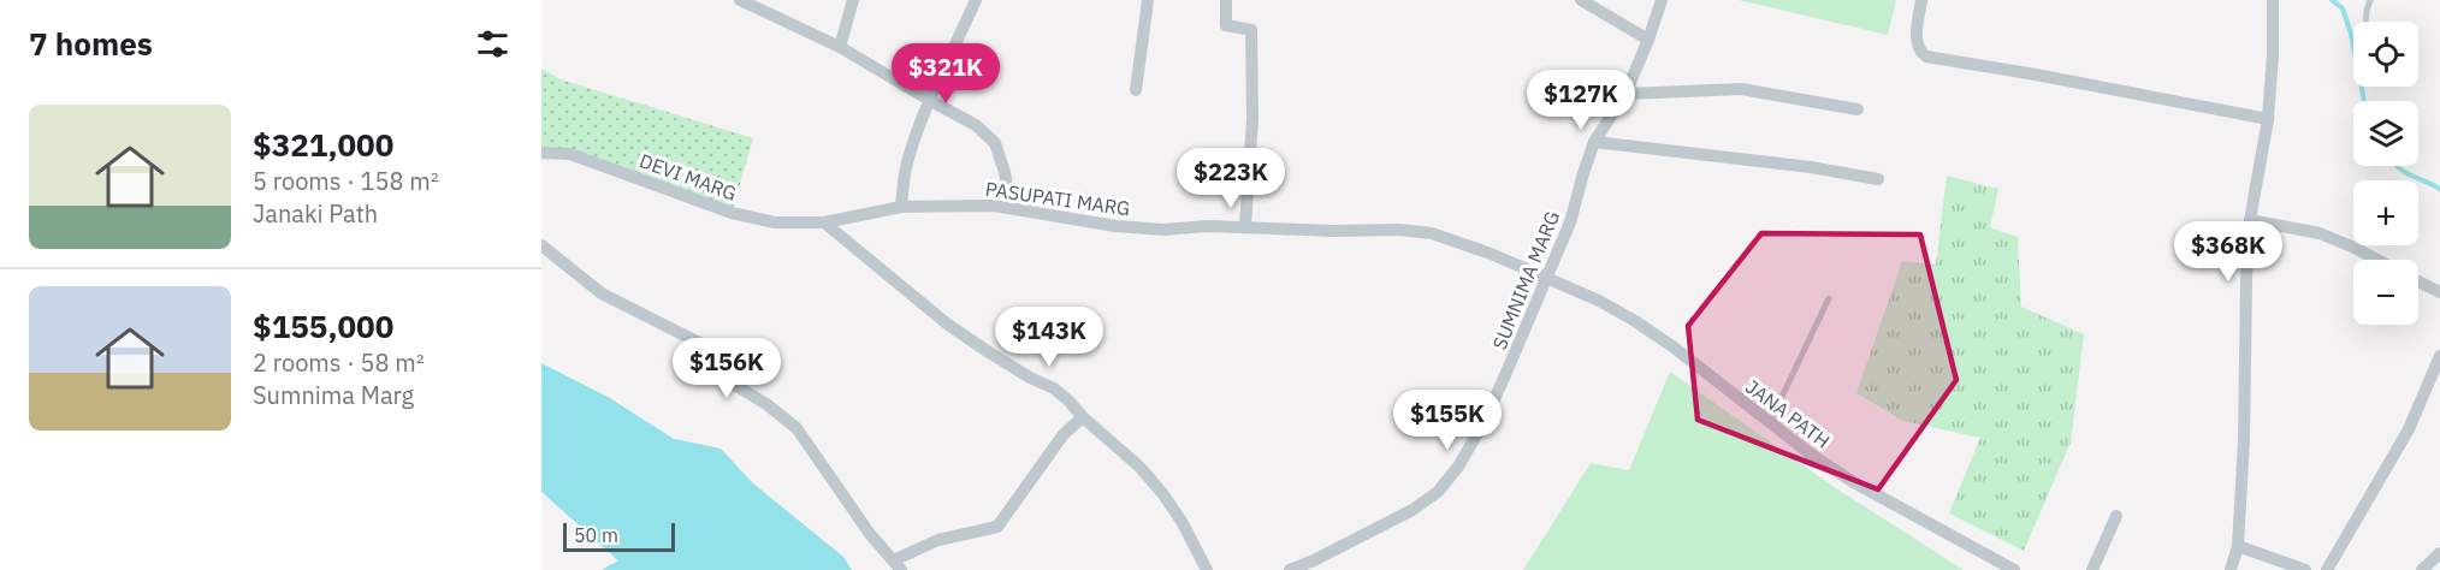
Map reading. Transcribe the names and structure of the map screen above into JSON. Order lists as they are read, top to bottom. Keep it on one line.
{"streets":{"street":["DEVI MARG","PASUPATI MARG","SUMNIMA MARG","JANA PATH"]},"crossings":[["PASUPATI MARG","SUMNIMA MARG"],["PASUPATI MARG","JANA PATH"],["SUMNIMA MARG","JANA PATH"]],"scale_bar":"50 m","page":{"heading":"7 homes","map_buttons":["+","−"],"price":["$321K","$127K","$223K","$368K","$143K","$156K","$155K"],"list":[{"name":"$321,000","note":"5 rooms · 158 m² · Janaki Path"},{"name":"$155,000","note":"2 rooms · 58 m² · Sumnima Marg"}],"scale":"50 m"}}
